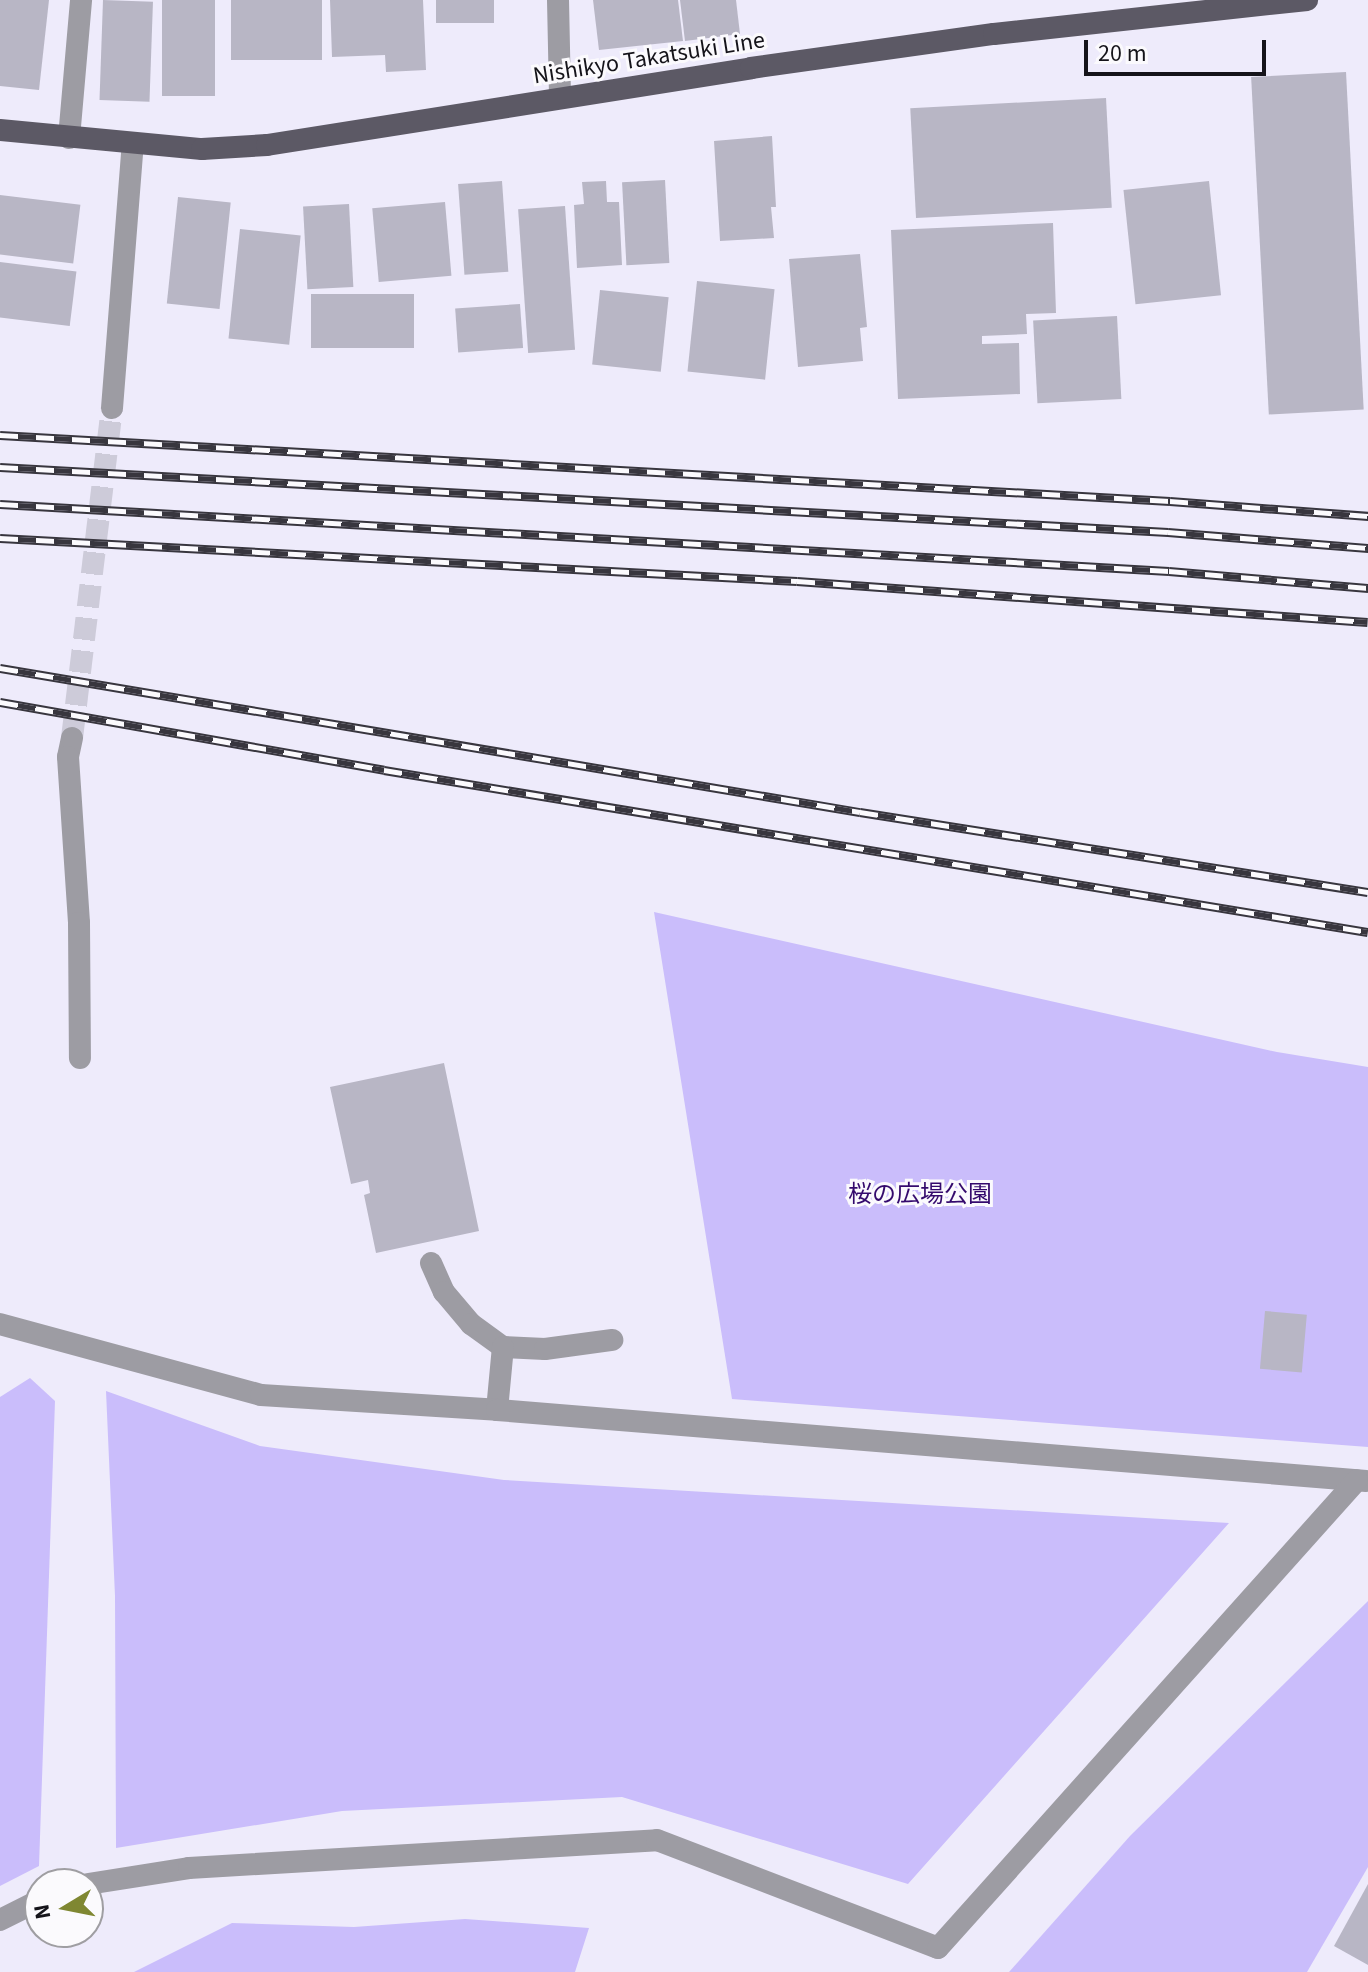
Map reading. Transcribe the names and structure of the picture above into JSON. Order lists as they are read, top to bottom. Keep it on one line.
{"streets":{"main road":["Nishikyo Takatsuki Line"]},"parks":["桜の広場公園"],"scale_bar":"20 m","north":"left"}
